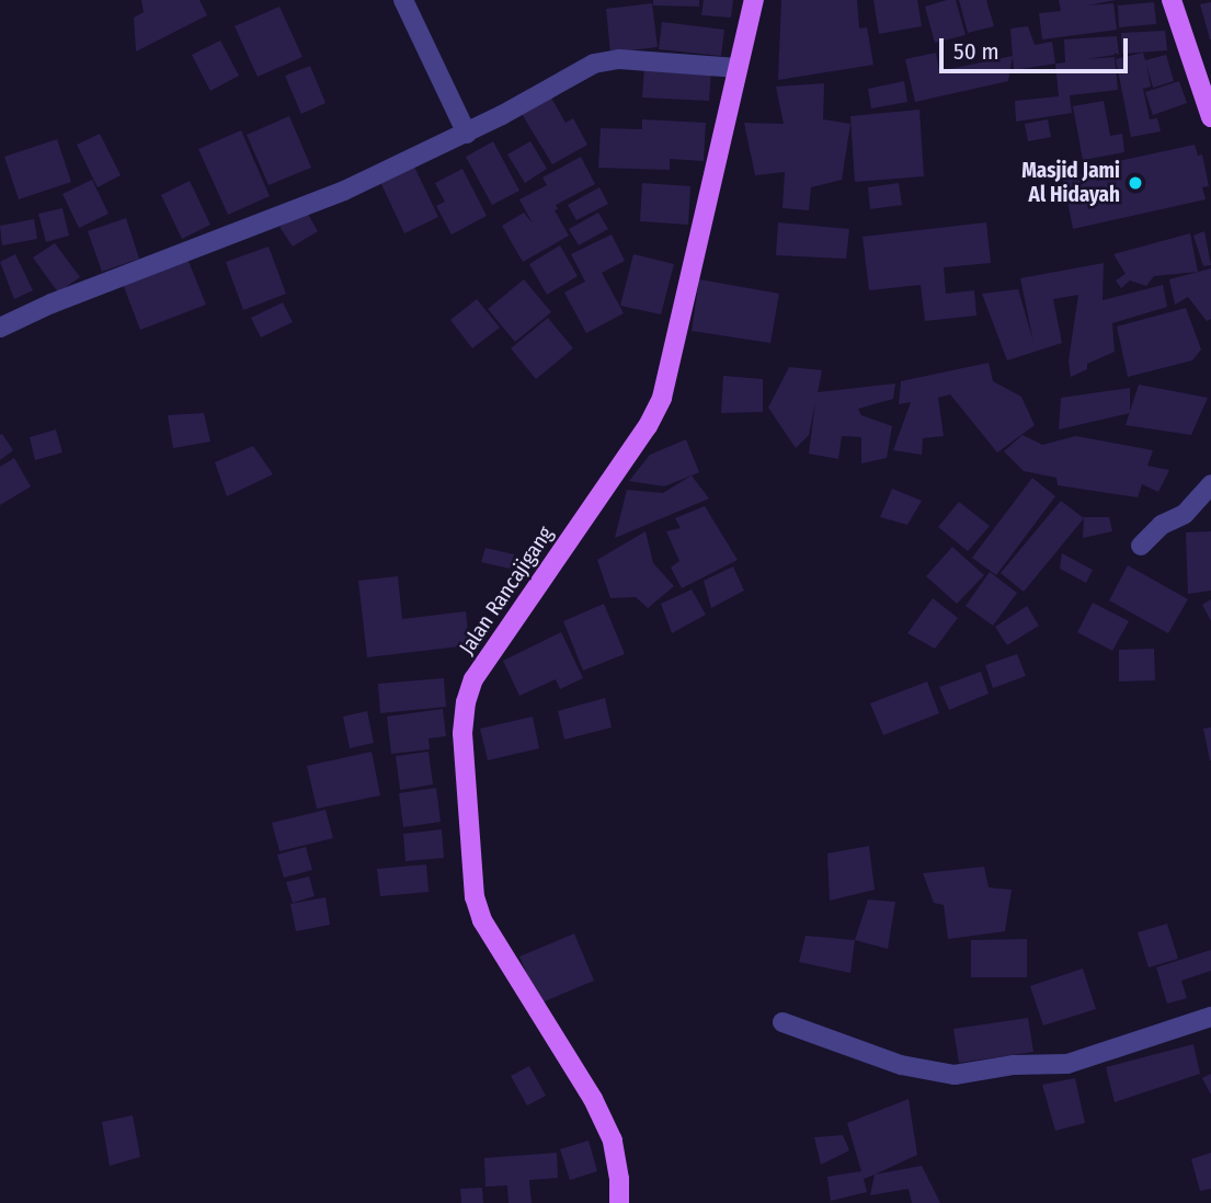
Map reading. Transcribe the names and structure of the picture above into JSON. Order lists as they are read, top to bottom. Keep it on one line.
{"streets":{"main road":["Jalan Rancajigang"]},"places":["Masjid Jami Al Hidayah"],"scale_bar":"50 m"}
